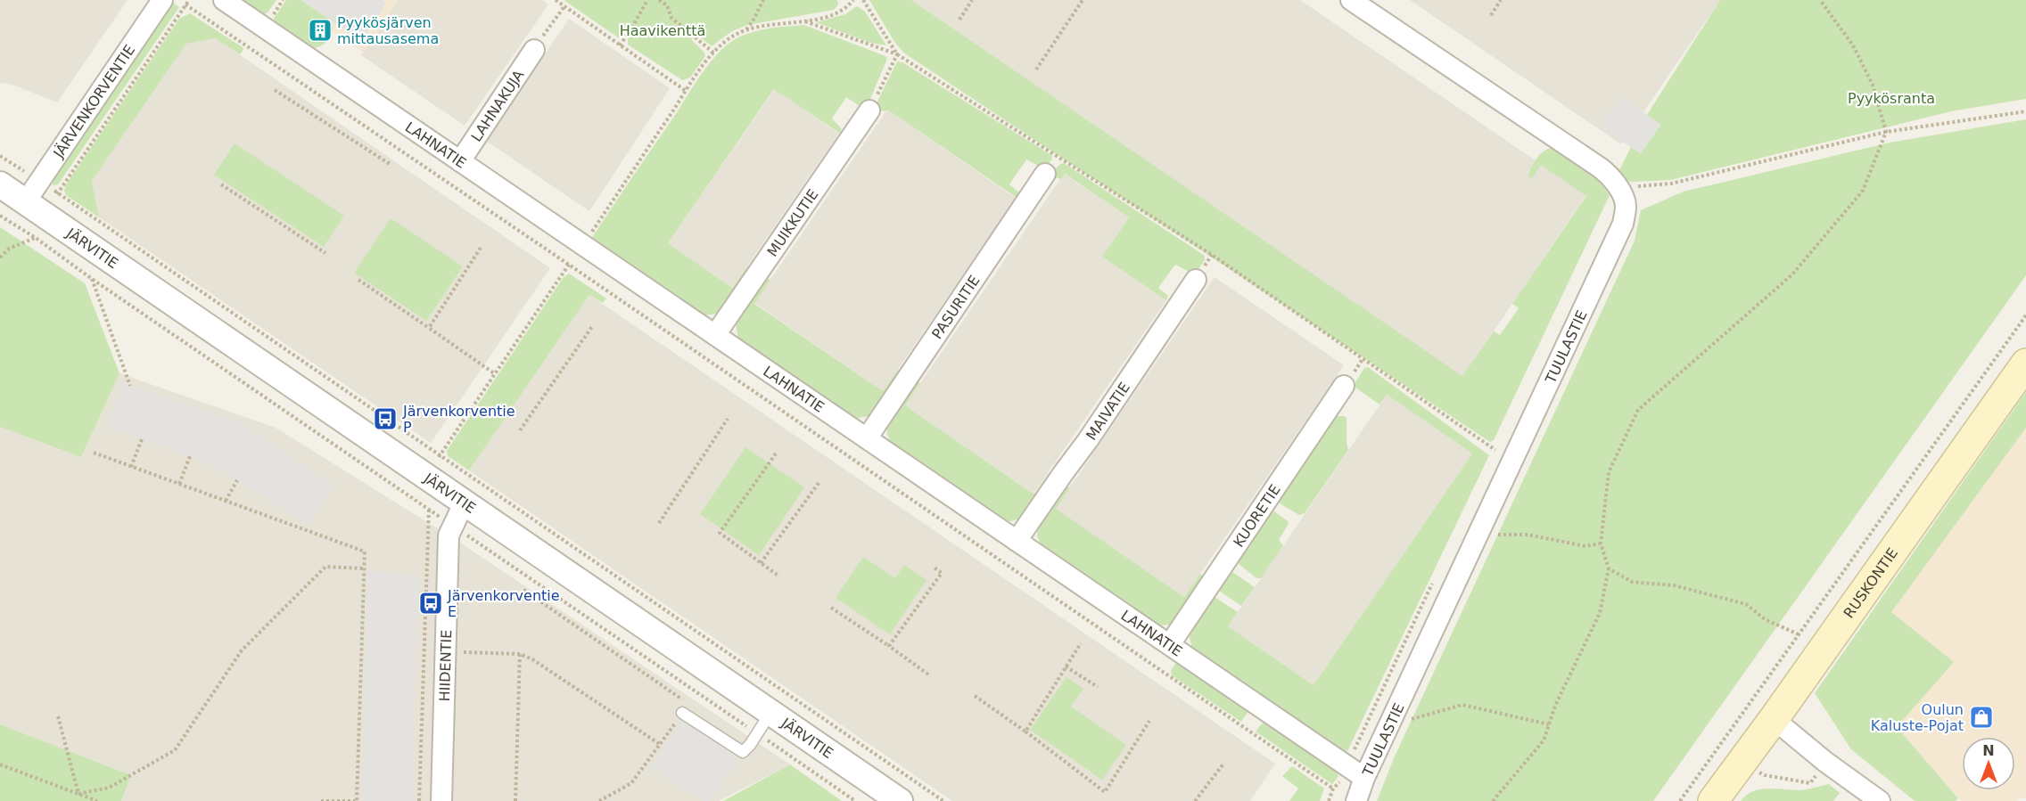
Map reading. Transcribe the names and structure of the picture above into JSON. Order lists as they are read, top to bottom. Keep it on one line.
{"streets":{"main road":["RUSKONTIE"],"street":["JÄRVENKORVENTIE","LAHNAKUJA","LAHNATIE","MUIKKUTIE","JÄRVITIE","PASURITIE","TUULASTIE","MAIVATIE","KUORETIE","HIIDENTIE"]},"crossings":[["JÄRVENKORVENTIE","JÄRVITIE"],["LAHNAKUJA","LAHNATIE"],["LAHNATIE","MUIKKUTIE"],["LAHNATIE","PASURITIE"],["LAHNATIE","TUULASTIE"],["LAHNATIE","MAIVATIE"],["LAHNATIE","KUORETIE"],["JÄRVITIE","HIIDENTIE"]],"parks":["Haavikenttä","Pyykösranta"],"places":{"building":["Pyykösjärven mittausasema"],"bus stop":["Järvenkorventie P","Järvenkorventie E"],"shop":["Oulun Kaluste-Pojat"]},"north":"top"}
